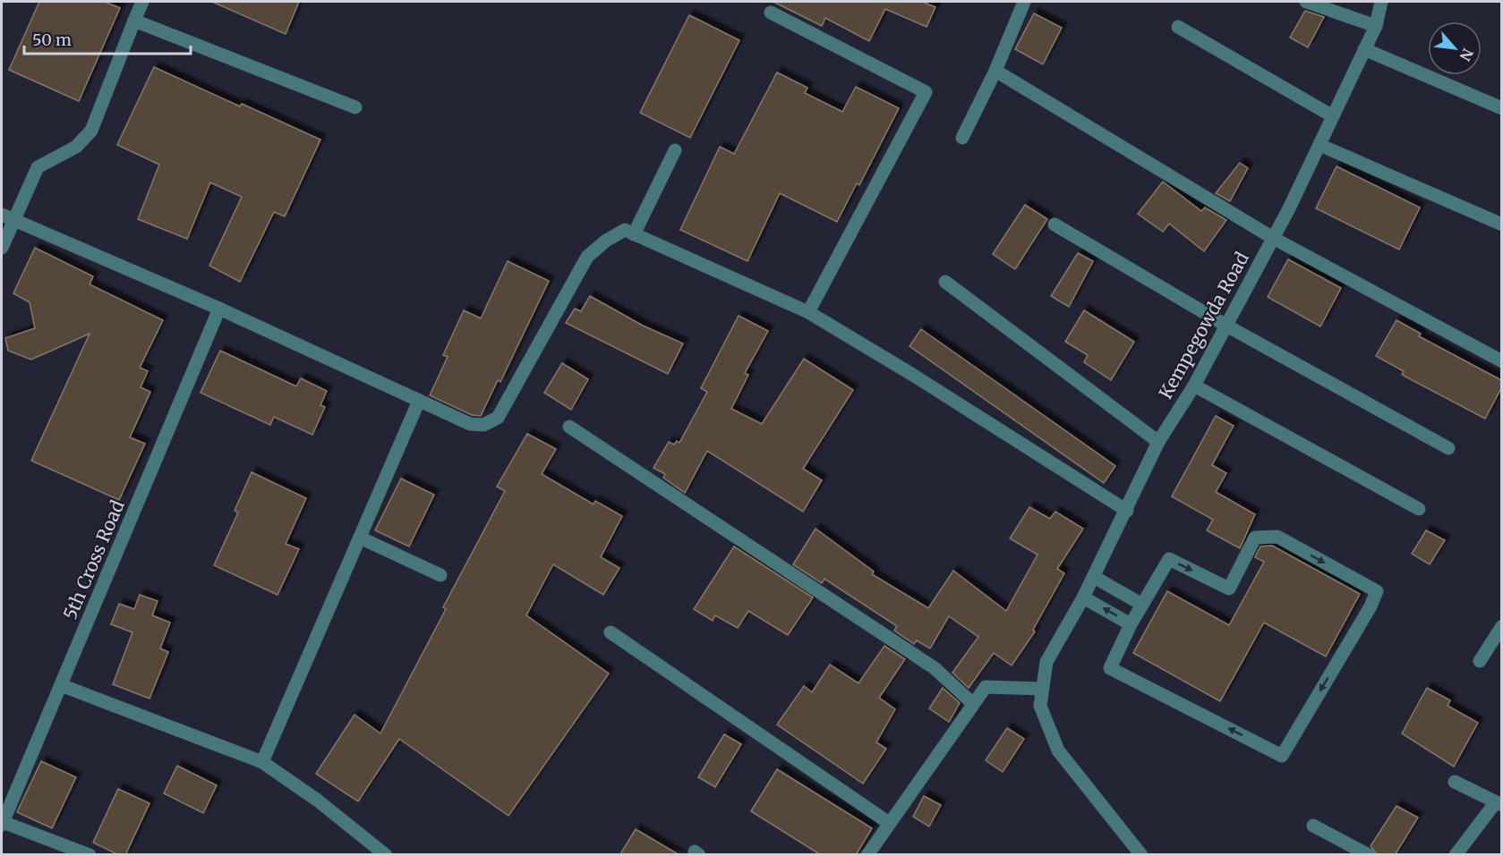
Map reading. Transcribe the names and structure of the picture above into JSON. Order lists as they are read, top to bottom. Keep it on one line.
{"streets":{"street":["Kempegowda Road","5th Cross Road"]},"scale_bar":"50 m","north":"bottom right"}
